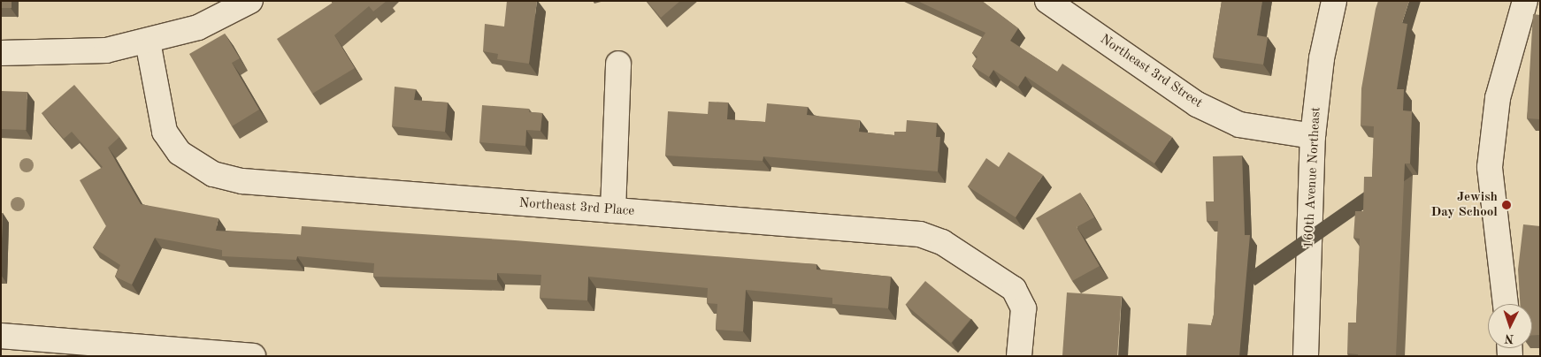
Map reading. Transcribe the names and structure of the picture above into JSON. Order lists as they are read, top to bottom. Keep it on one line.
{"streets":{"street":["Northeast 3rd Street","160th Avenue Northeast","Northeast 3rd Place"]},"crossings":[["Northeast 3rd Street","160th Avenue Northeast"]],"places":["Jewish Day School"],"north":"bottom"}
